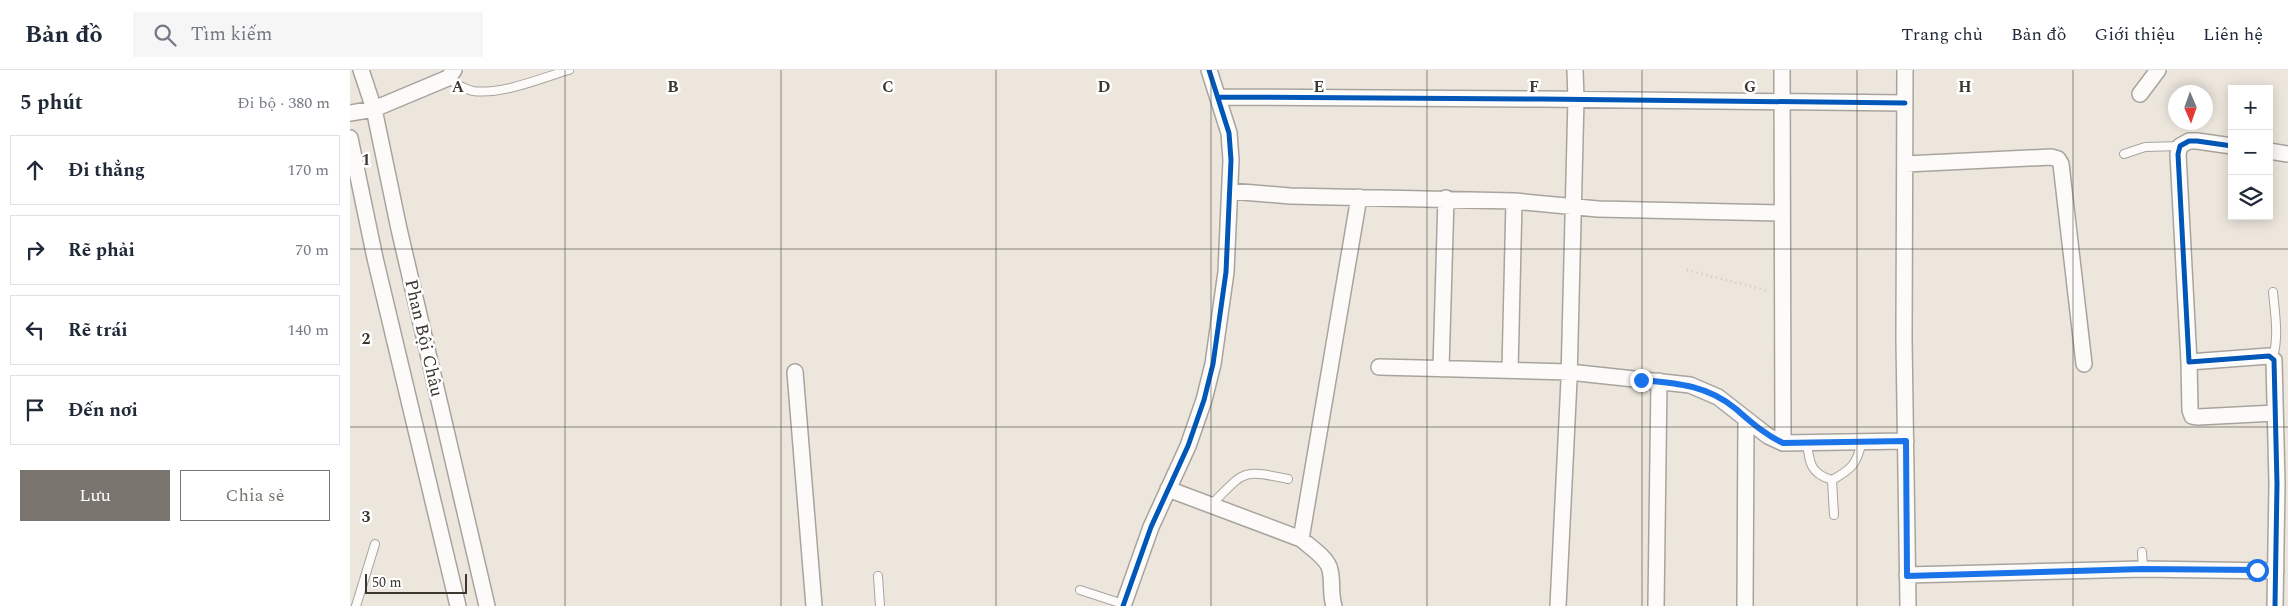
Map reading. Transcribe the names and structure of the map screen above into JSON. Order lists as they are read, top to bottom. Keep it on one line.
{"streets":{"street":["Phan Bội Châu"]},"scale_bar":"50 m","north":"bottom","page":{"header":"Bản đồ","search":"Tìm kiếm","nav":["Trang chủ","Bản đồ","Giới thiệu","Liên hệ"],"heading":["5 phút","Đi bộ · 380 m"],"map_buttons":["+","−"],"list":[["Đi thẳng","170 m"],["Rẽ phải","70 m"],["Rẽ trái","140 m"],"Đến nơi"],"buttons":["Lưu","Chia sẻ"],"scale":"50 m"},"grid":{"columns":["A","B","C","D","E","F","G","H"],"rows":["1","2","3"]}}
